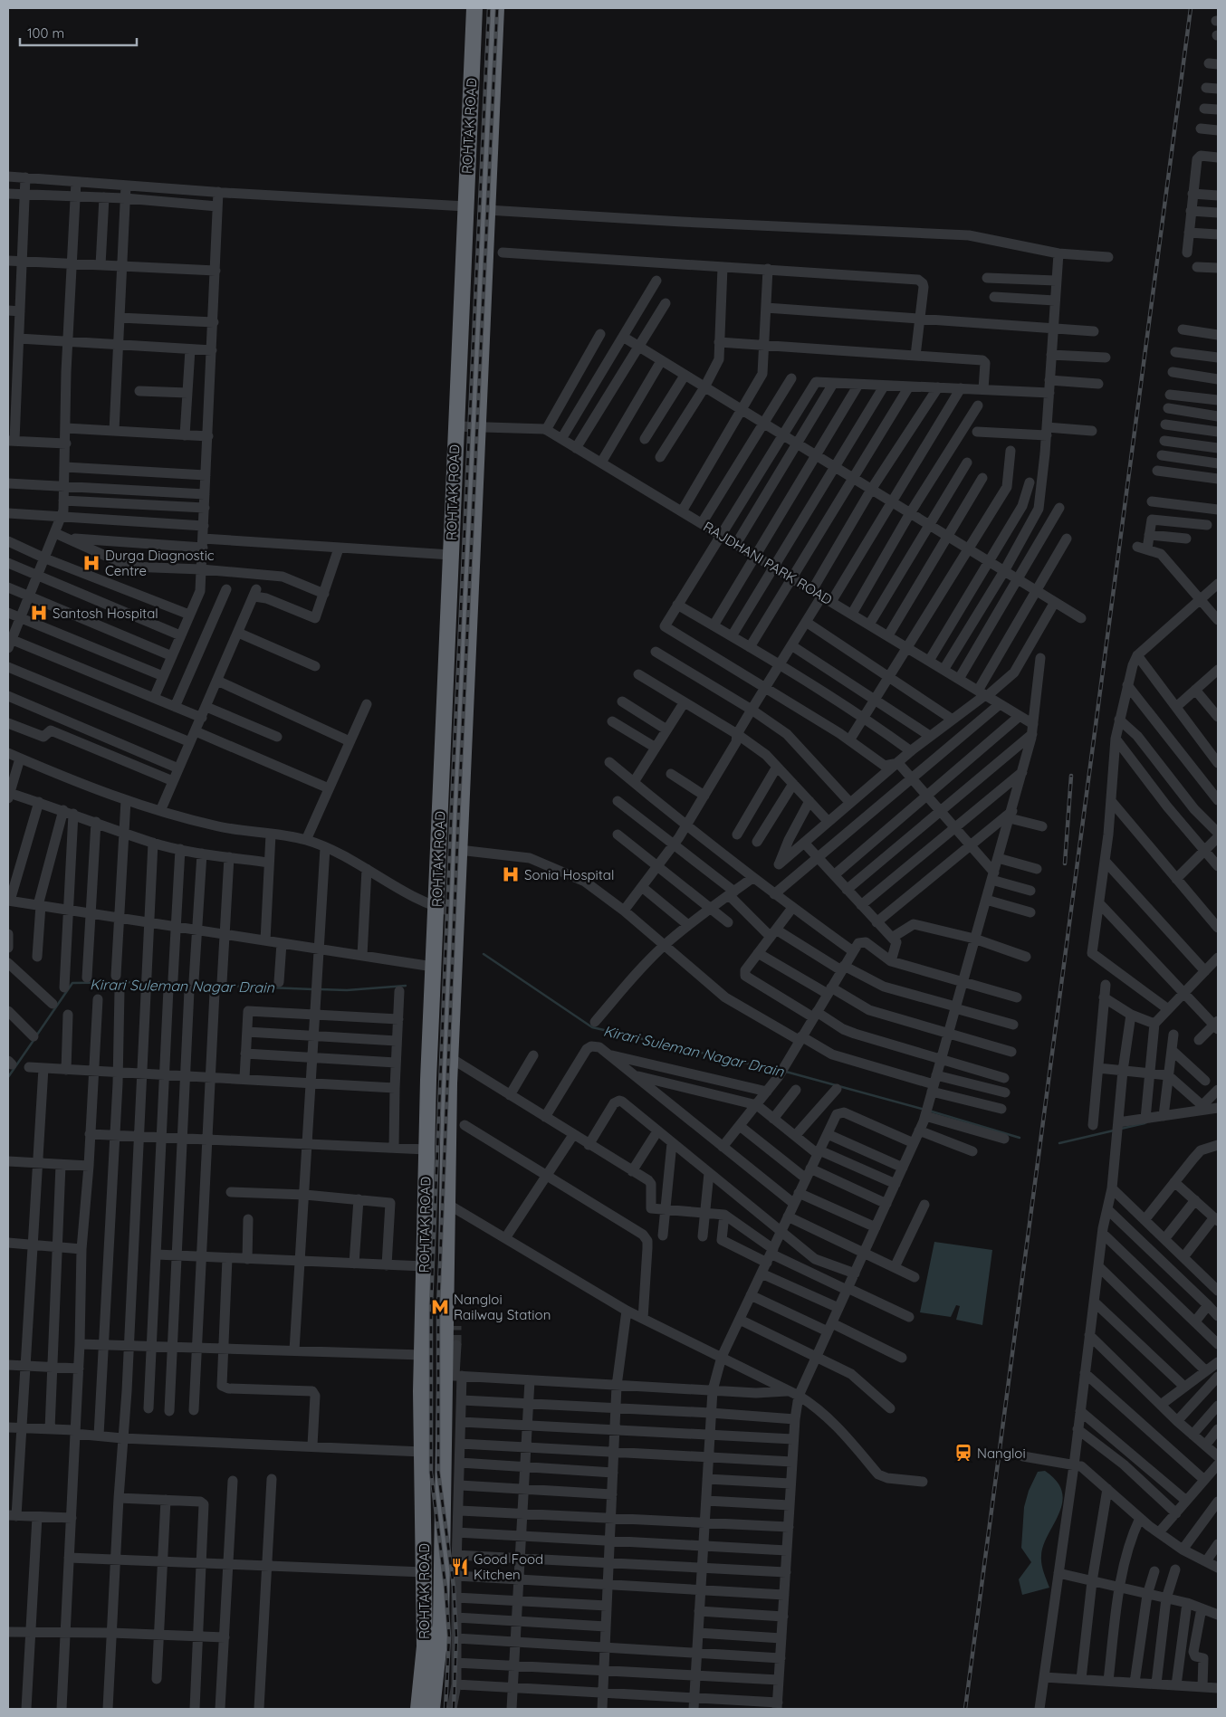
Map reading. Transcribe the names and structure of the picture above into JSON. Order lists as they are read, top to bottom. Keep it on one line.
{"streets":{"highway":["ROHTAK ROAD"],"street":["RAJDHANI PARK ROAD"]},"crossings":[["ROHTAK ROAD","RAJDHANI PARK ROAD"]],"water":["Kirari Suleman Nagar Drain"],"places":{"hospital":["Durga Diagnostic Centre","Santosh Hospital","Sonia Hospital"],"metro station":["Nangloi Railway Station"],"station":["Nangloi"],"restaurant":["Good Food Kitchen"]},"scale_bar":"100 m"}
